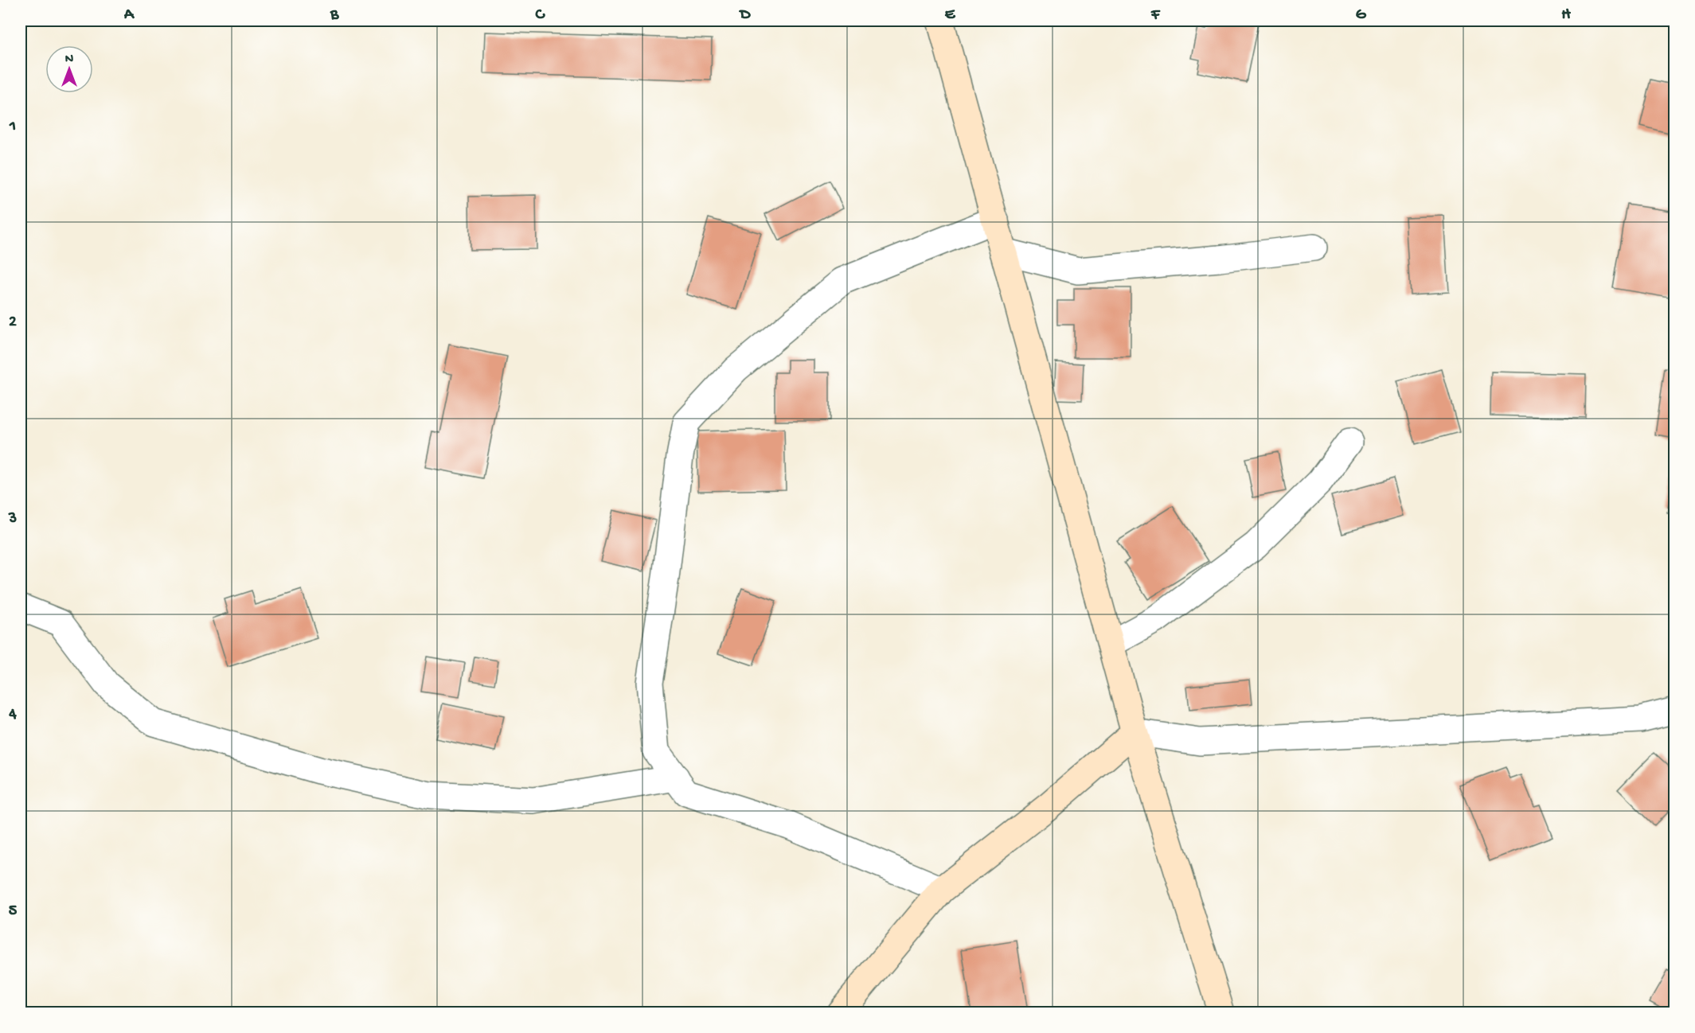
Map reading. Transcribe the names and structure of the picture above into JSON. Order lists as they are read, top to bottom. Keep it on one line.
{"north":"top","grid":{"columns":["A","B","C","D","E","F","G","H"],"rows":["1","2","3","4","5"]}}
